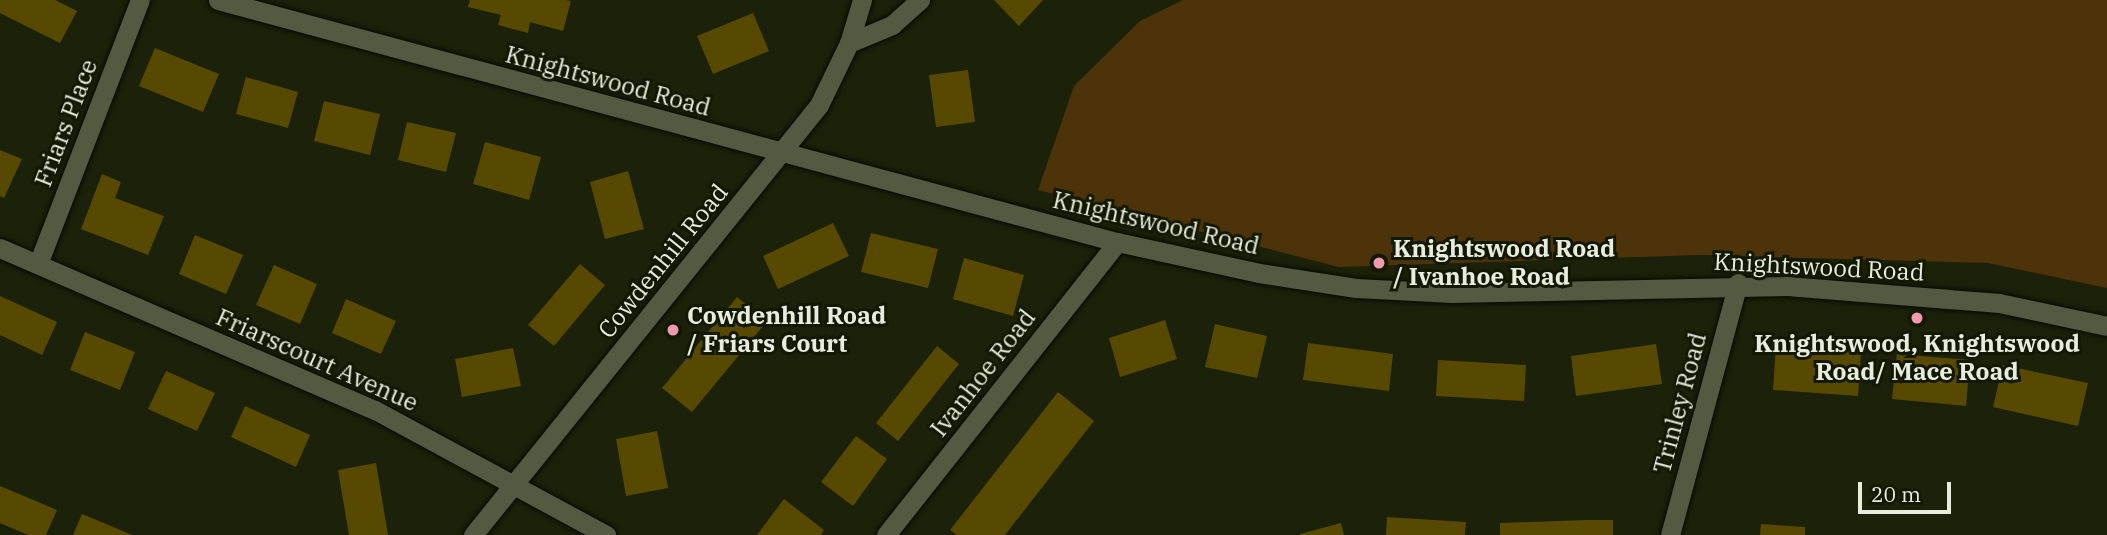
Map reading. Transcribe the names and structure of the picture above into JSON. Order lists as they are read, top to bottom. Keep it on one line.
{"streets":{"street":["Knightswood Road","Friars Place","Cowdenhill Road","Friarscourt Avenue","Ivanhoe Road","Trinley Road"]},"crossings":[["Knightswood Road","Cowdenhill Road"],["Knightswood Road","Ivanhoe Road"],["Knightswood Road","Trinley Road"],["Friars Place","Friarscourt Avenue"],["Cowdenhill Road","Friarscourt Avenue"]],"places":["Knightswood Road / Ivanhoe Road","Knightswood, Knightswood Road/ Mace Road","Cowdenhill Road / Friars Court"],"scale_bar":"20 m"}
